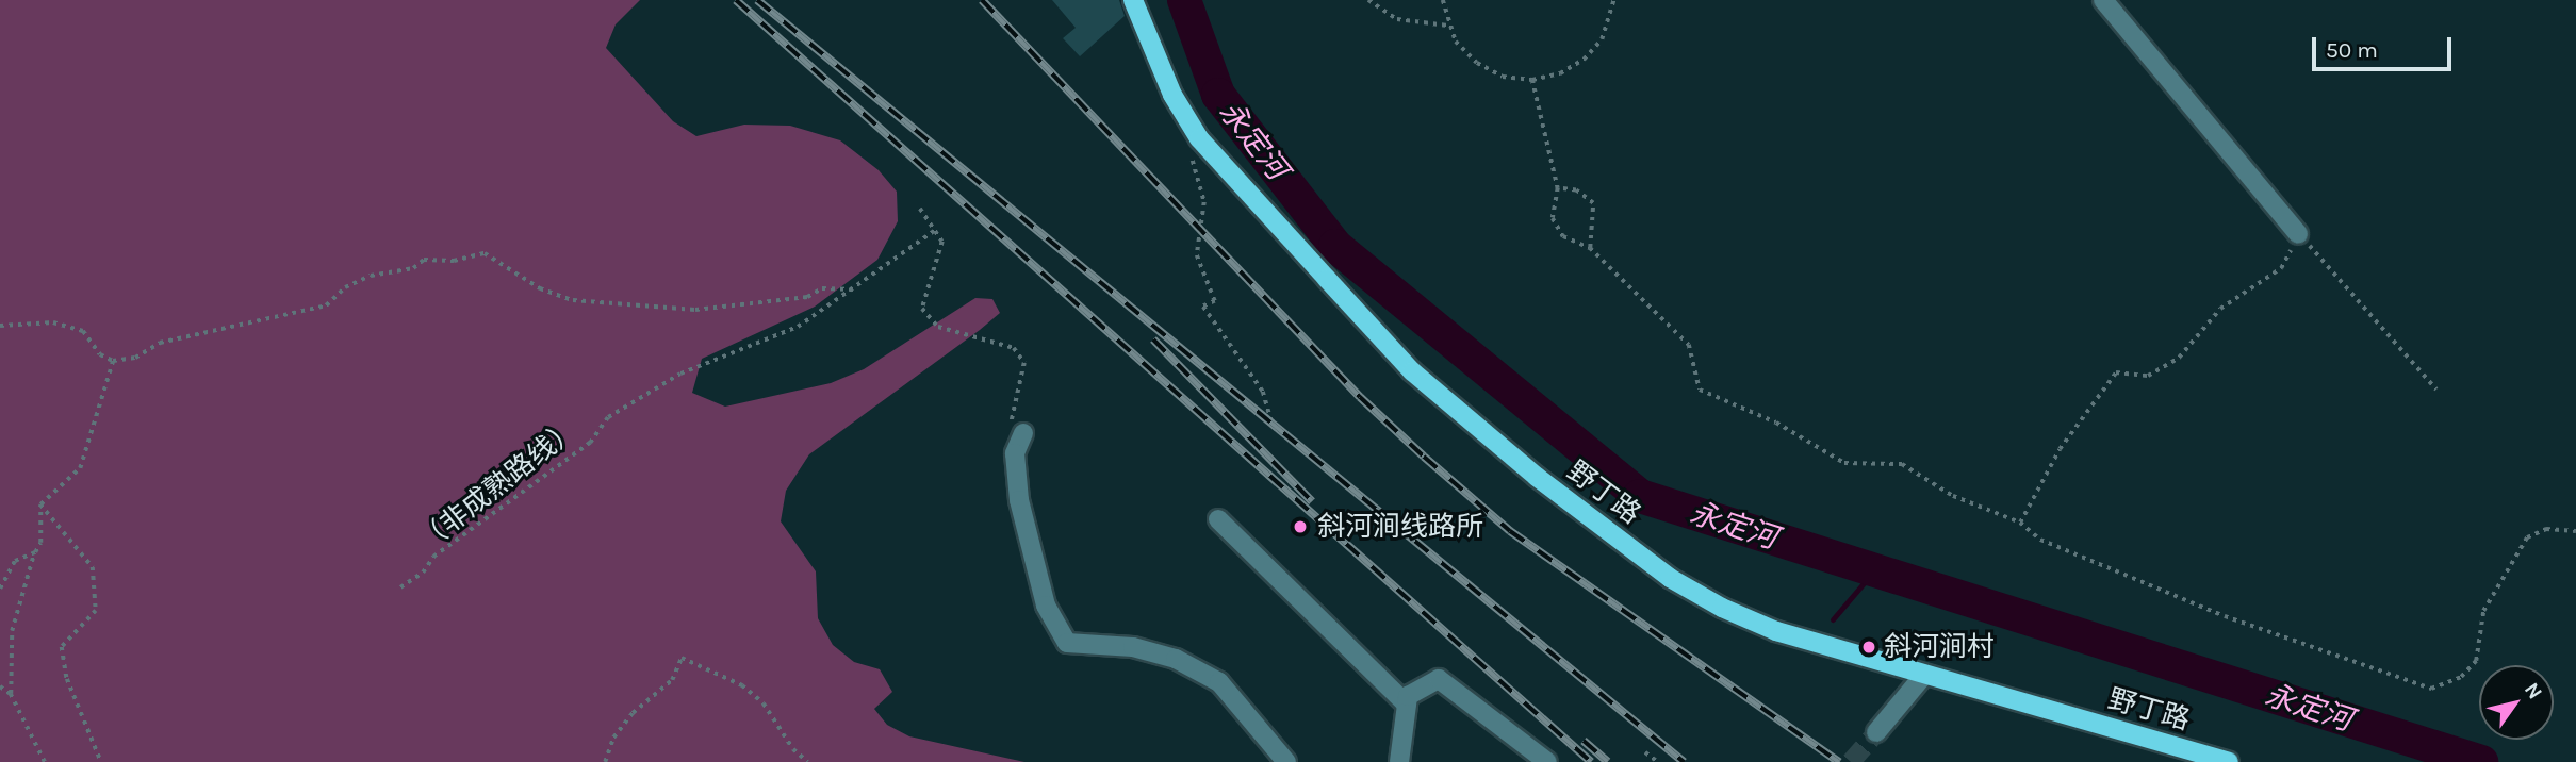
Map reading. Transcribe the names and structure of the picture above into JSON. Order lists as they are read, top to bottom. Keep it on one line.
{"streets":{"main road":["野丁路"],"path":["（非成熟路线）"]},"water":["永定河"],"places":["斜河涧线路所","斜河涧村"],"scale_bar":"50 m","north":"top right"}
